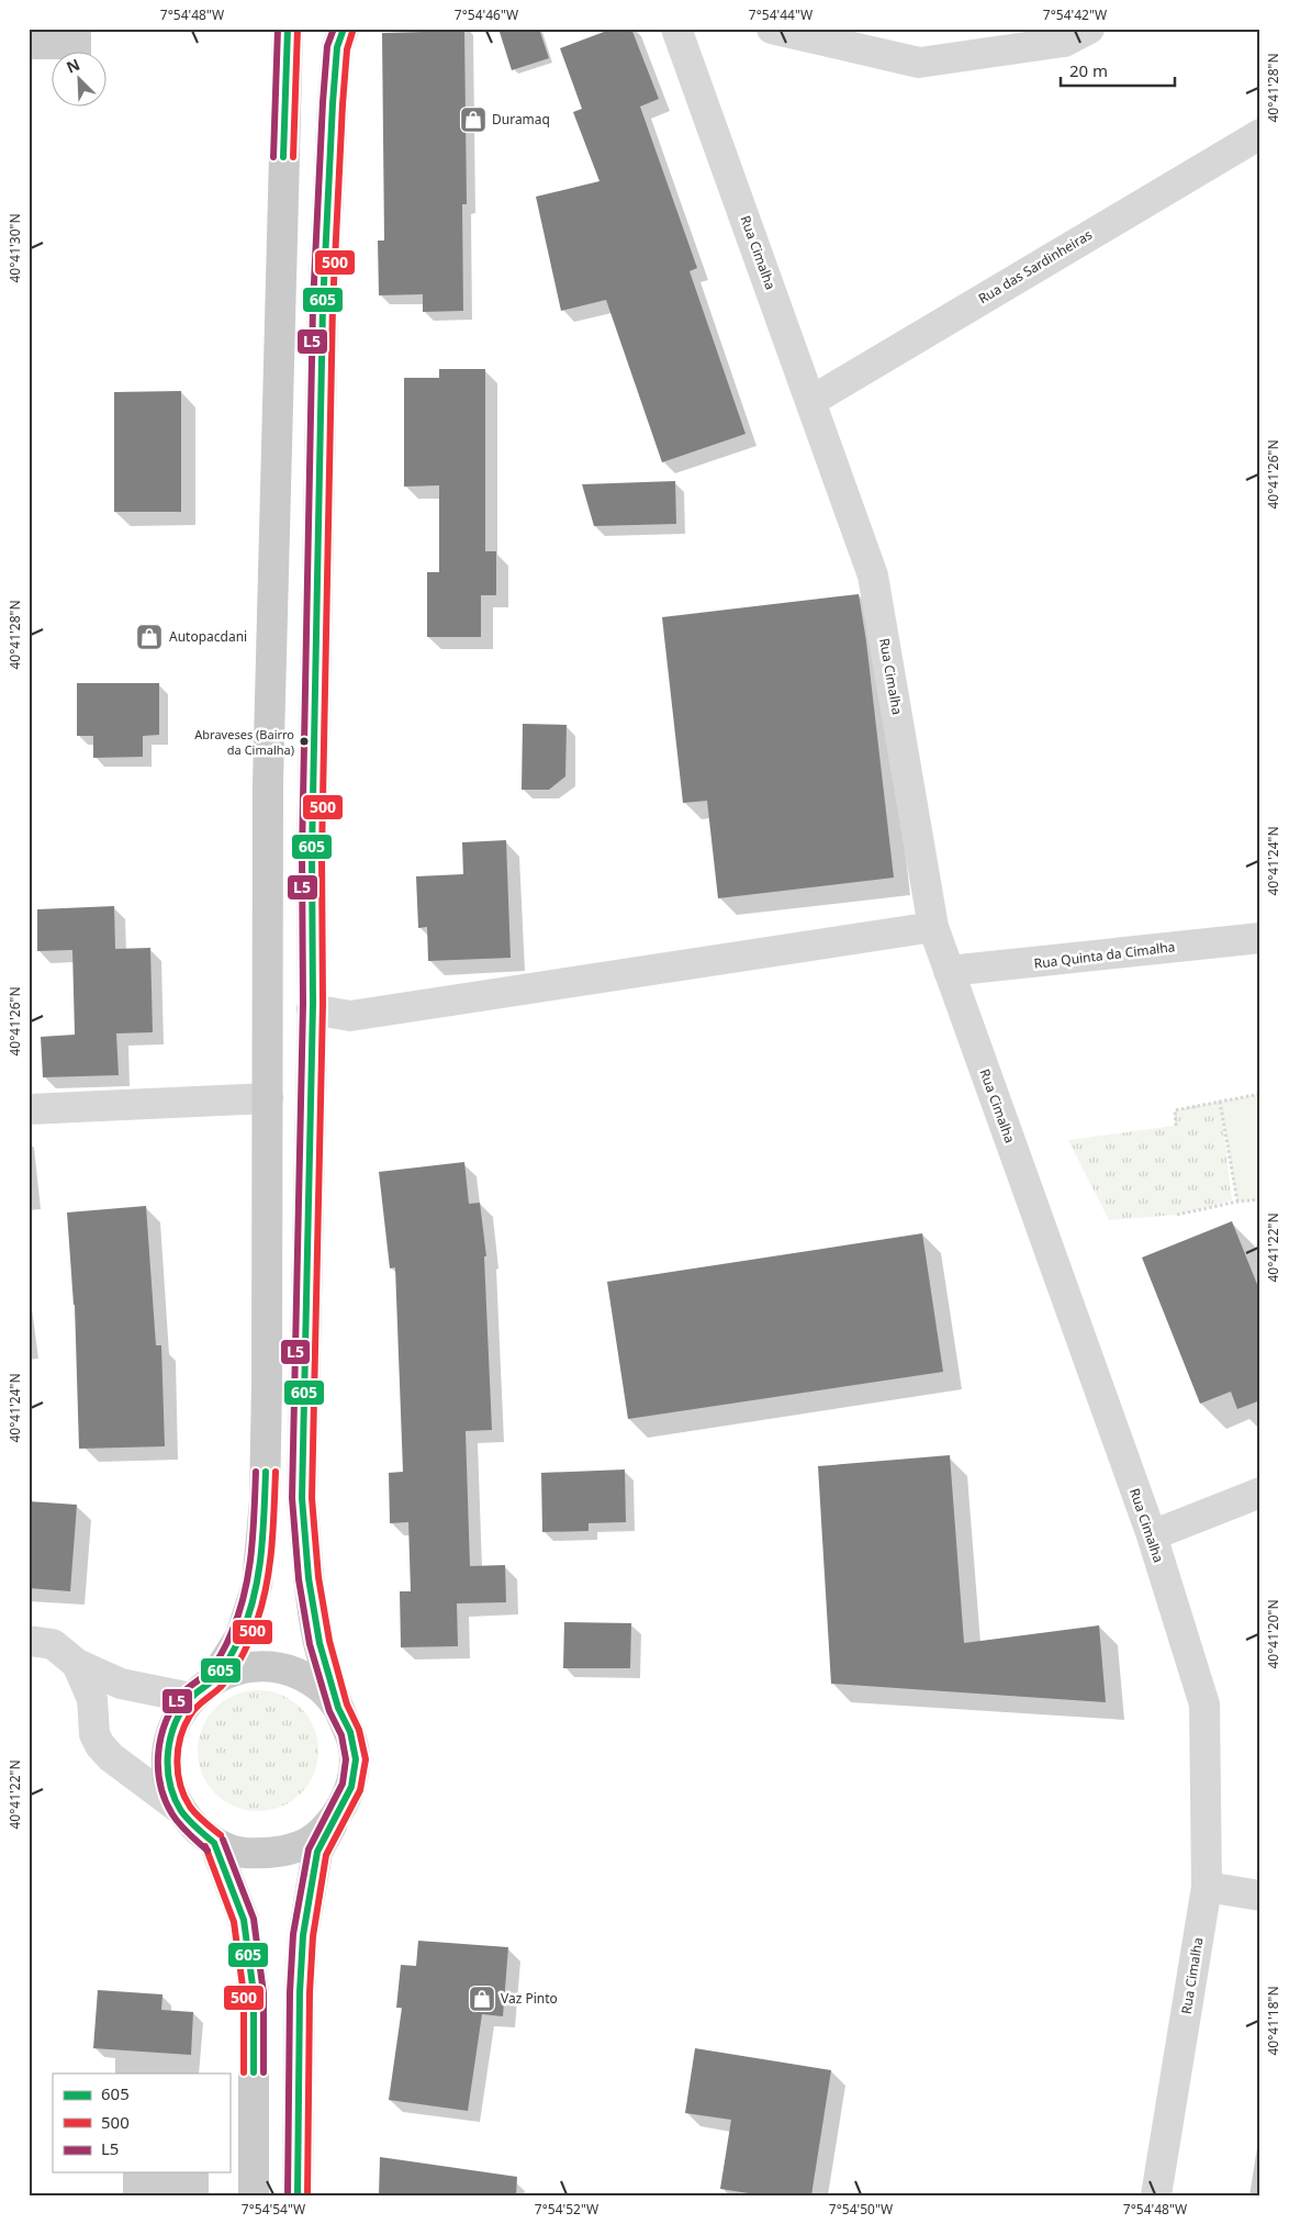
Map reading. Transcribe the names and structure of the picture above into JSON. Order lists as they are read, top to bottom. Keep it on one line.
{"streets":{"street":["Rua Cimalha","Rua das Sardinheiras","Rua Quinta da Cimalha"]},"crossings":[["Rua Cimalha","Rua das Sardinheiras"],["Rua Cimalha","Rua Quinta da Cimalha"]],"places":{"shop":["Duramaq","Autopacdani","Vaz Pinto"],"other":["Abraveses (Bairro da Cimalha)"]},"lines":["transit line 605","transit line 500","transit line L5"],"legend":["605","500","L5"],"scale_bar":"20 m","north":"top left","coordinates":["7°54'48\"W","7°54'46\"W","7°54'44\"W","7°54'42\"W","40°41'28\"N","40°41'30\"N","40°41'26\"N","40°41'24\"N","40°41'22\"N","40°41'20\"N","40°41'18\"N","7°54'54\"W","7°54'52\"W","7°54'50\"W"]}
